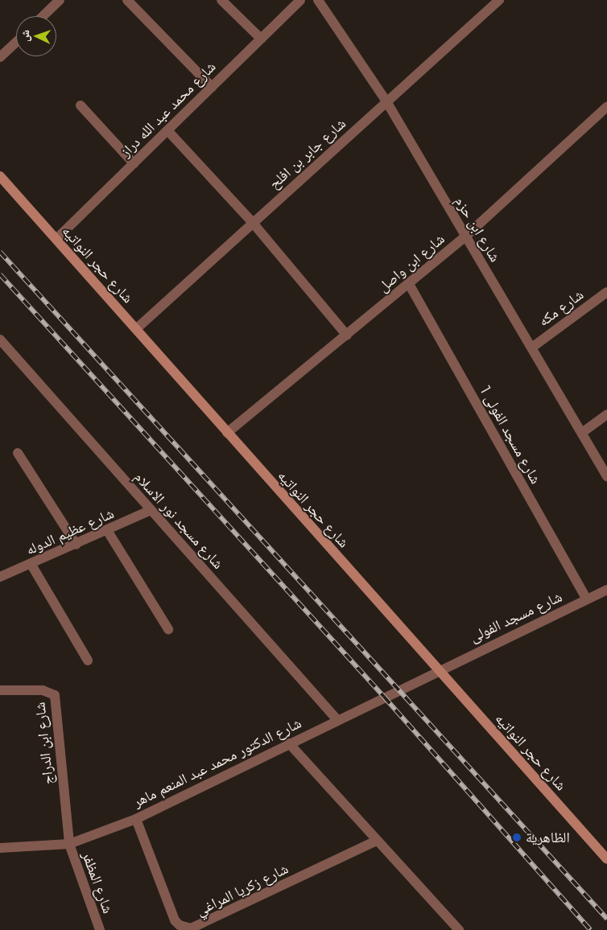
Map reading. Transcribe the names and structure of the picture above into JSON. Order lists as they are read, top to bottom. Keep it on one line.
{"streets":{"street":["شارع محمد عبد الله دراز","شارع جابر بن افلح","شارع ابن حزم","شارع ابن واصل","شارع حجر النواتيه","شارع مكه","شارع مسجد الفولى 1","شارع مسجد نور الاسلام","شارع عظيم الدوله","شارع مسجد الفولى","شارع ابن الدراج","شارع الدكتور محمد عبد المنعم ماهر","شارع المظفر","شارع زكريا المراغي"]},"crossings":[["شارع محمد عبد الله دراز","شارع حجر النواتيه"],["شارع جابر بن افلح","شارع ابن حزم"],["شارع جابر بن افلح","شارع حجر النواتيه"],["شارع ابن حزم","شارع ابن واصل"],["شارع ابن حزم","شارع مكه"],["شارع ابن واصل","شارع حجر النواتيه"],["شارع ابن واصل","شارع مسجد الفولى 1"],["شارع حجر النواتيه","شارع مسجد الفولى"],["شارع حجر النواتيه","شارع الدكتور محمد عبد المنعم ماهر"],["شارع مسجد الفولى 1","شارع مسجد الفولى"],["شارع مسجد نور الاسلام","شارع عظيم الدوله"],["شارع مسجد نور الاسلام","شارع الدكتور محمد عبد المنعم ماهر"],["شارع مسجد الفولى","شارع الدكتور محمد عبد المنعم ماهر"],["شارع ابن الدراج","شارع الدكتور محمد عبد المنعم ماهر"],["شارع ابن الدراج","شارع المظفر"],["شارع الدكتور محمد عبد المنعم ماهر","شارع المظفر"],["شارع الدكتور محمد عبد المنعم ماهر","شارع زكريا المراغي"]],"places":["الظاهرية"],"north":"left"}
